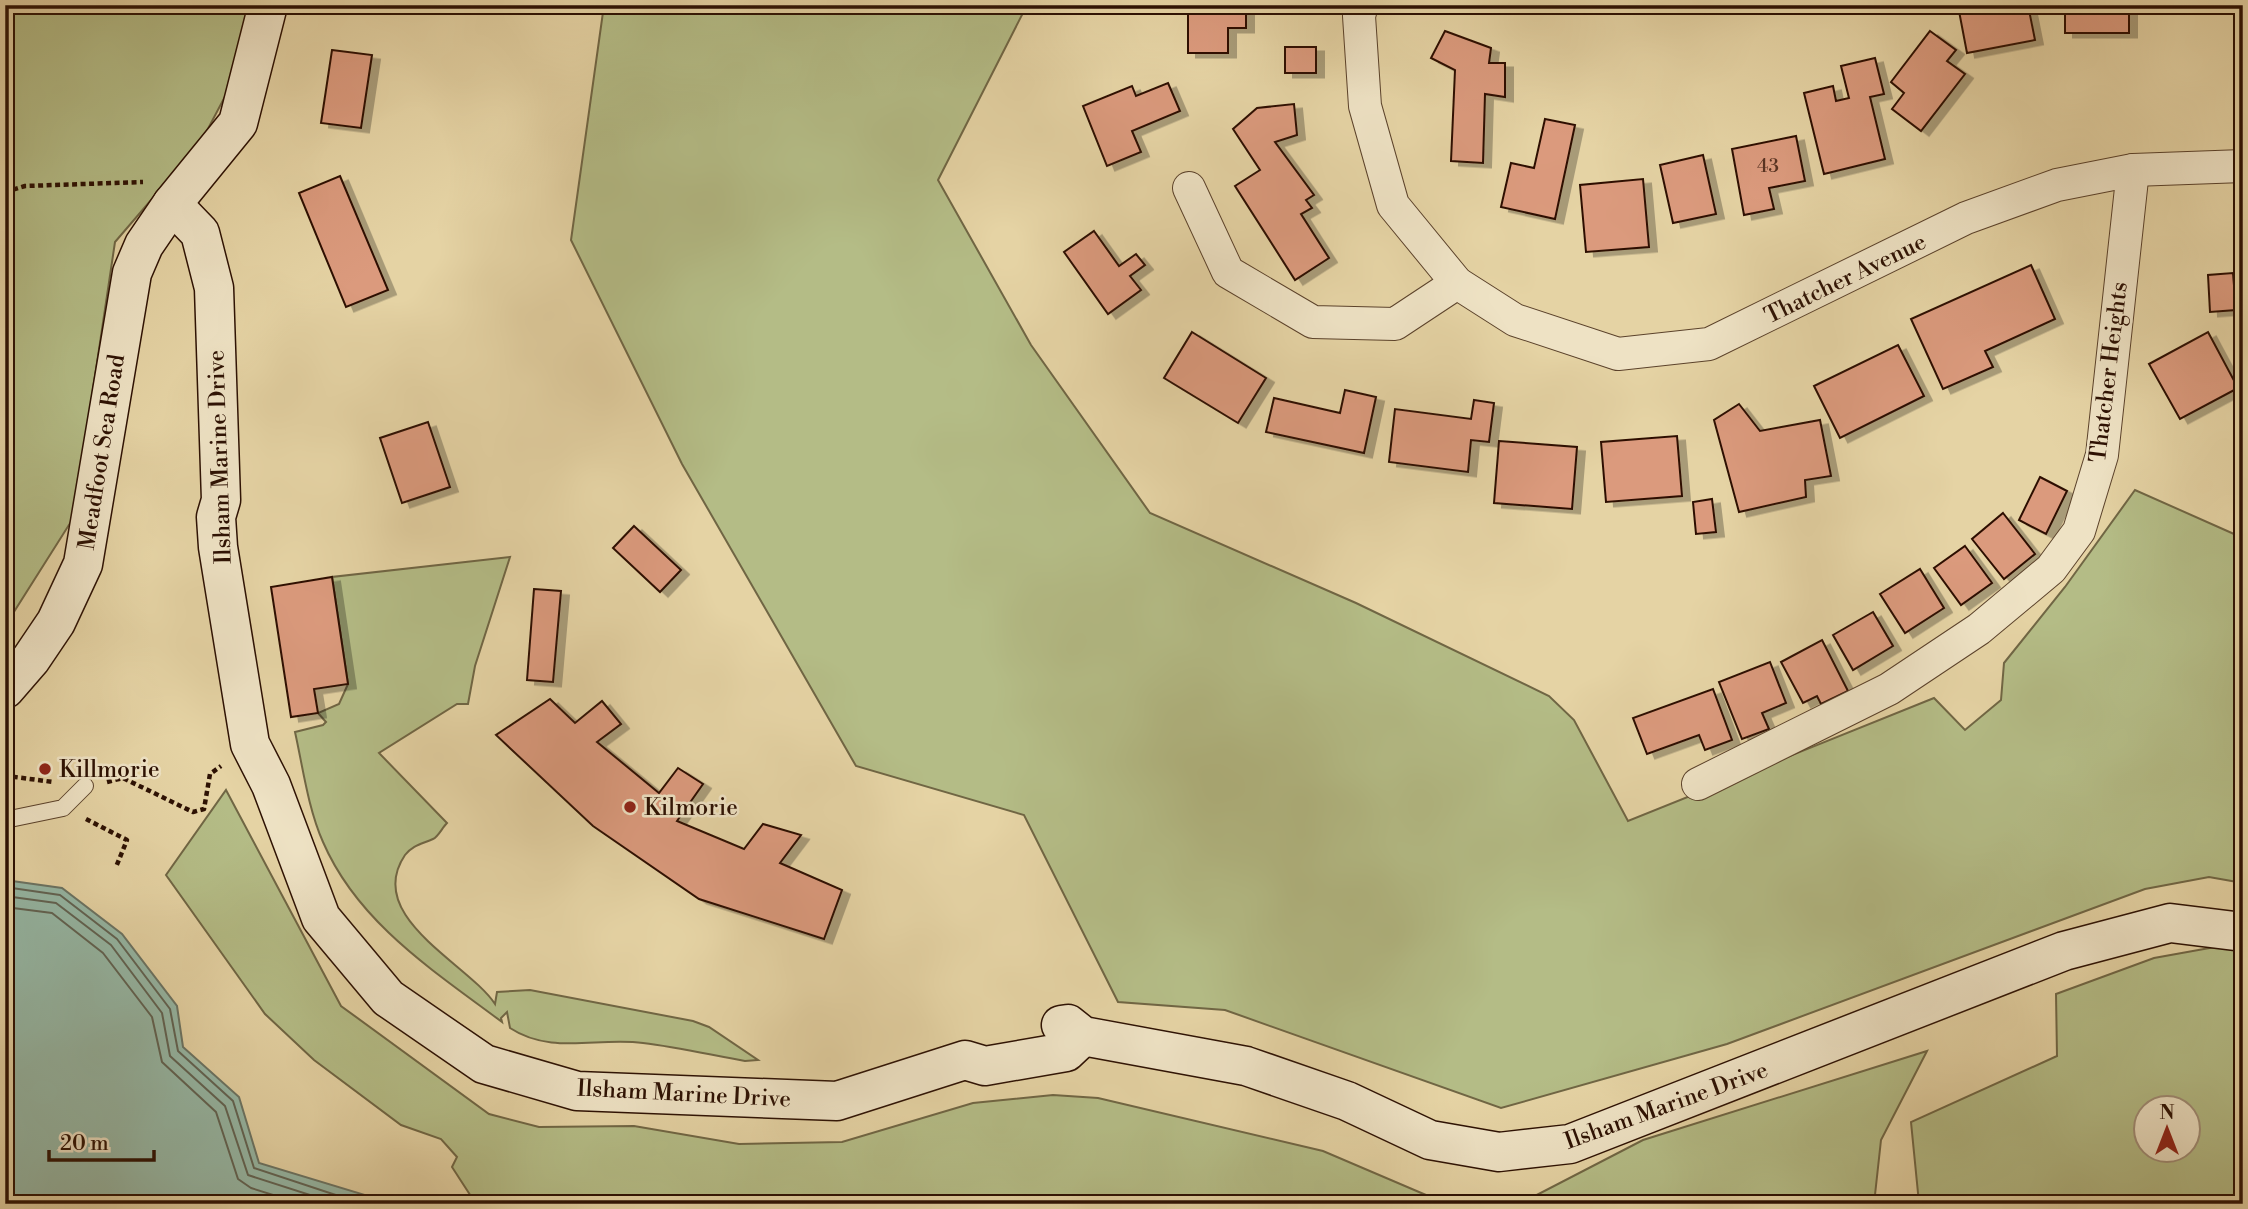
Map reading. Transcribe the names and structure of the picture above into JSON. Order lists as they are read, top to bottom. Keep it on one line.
{"streets":{"street":["Thatcher Avenue","Thatcher Heights","Meadfoot Sea Road","Ilsham Marine Drive"]},"crossings":[["Thatcher Avenue","Thatcher Heights"],["Meadfoot Sea Road","Ilsham Marine Drive"]],"places":["Killmorie","Kilmorie"],"house_numbers":["43"],"scale_bar":"20 m","north":"top"}
